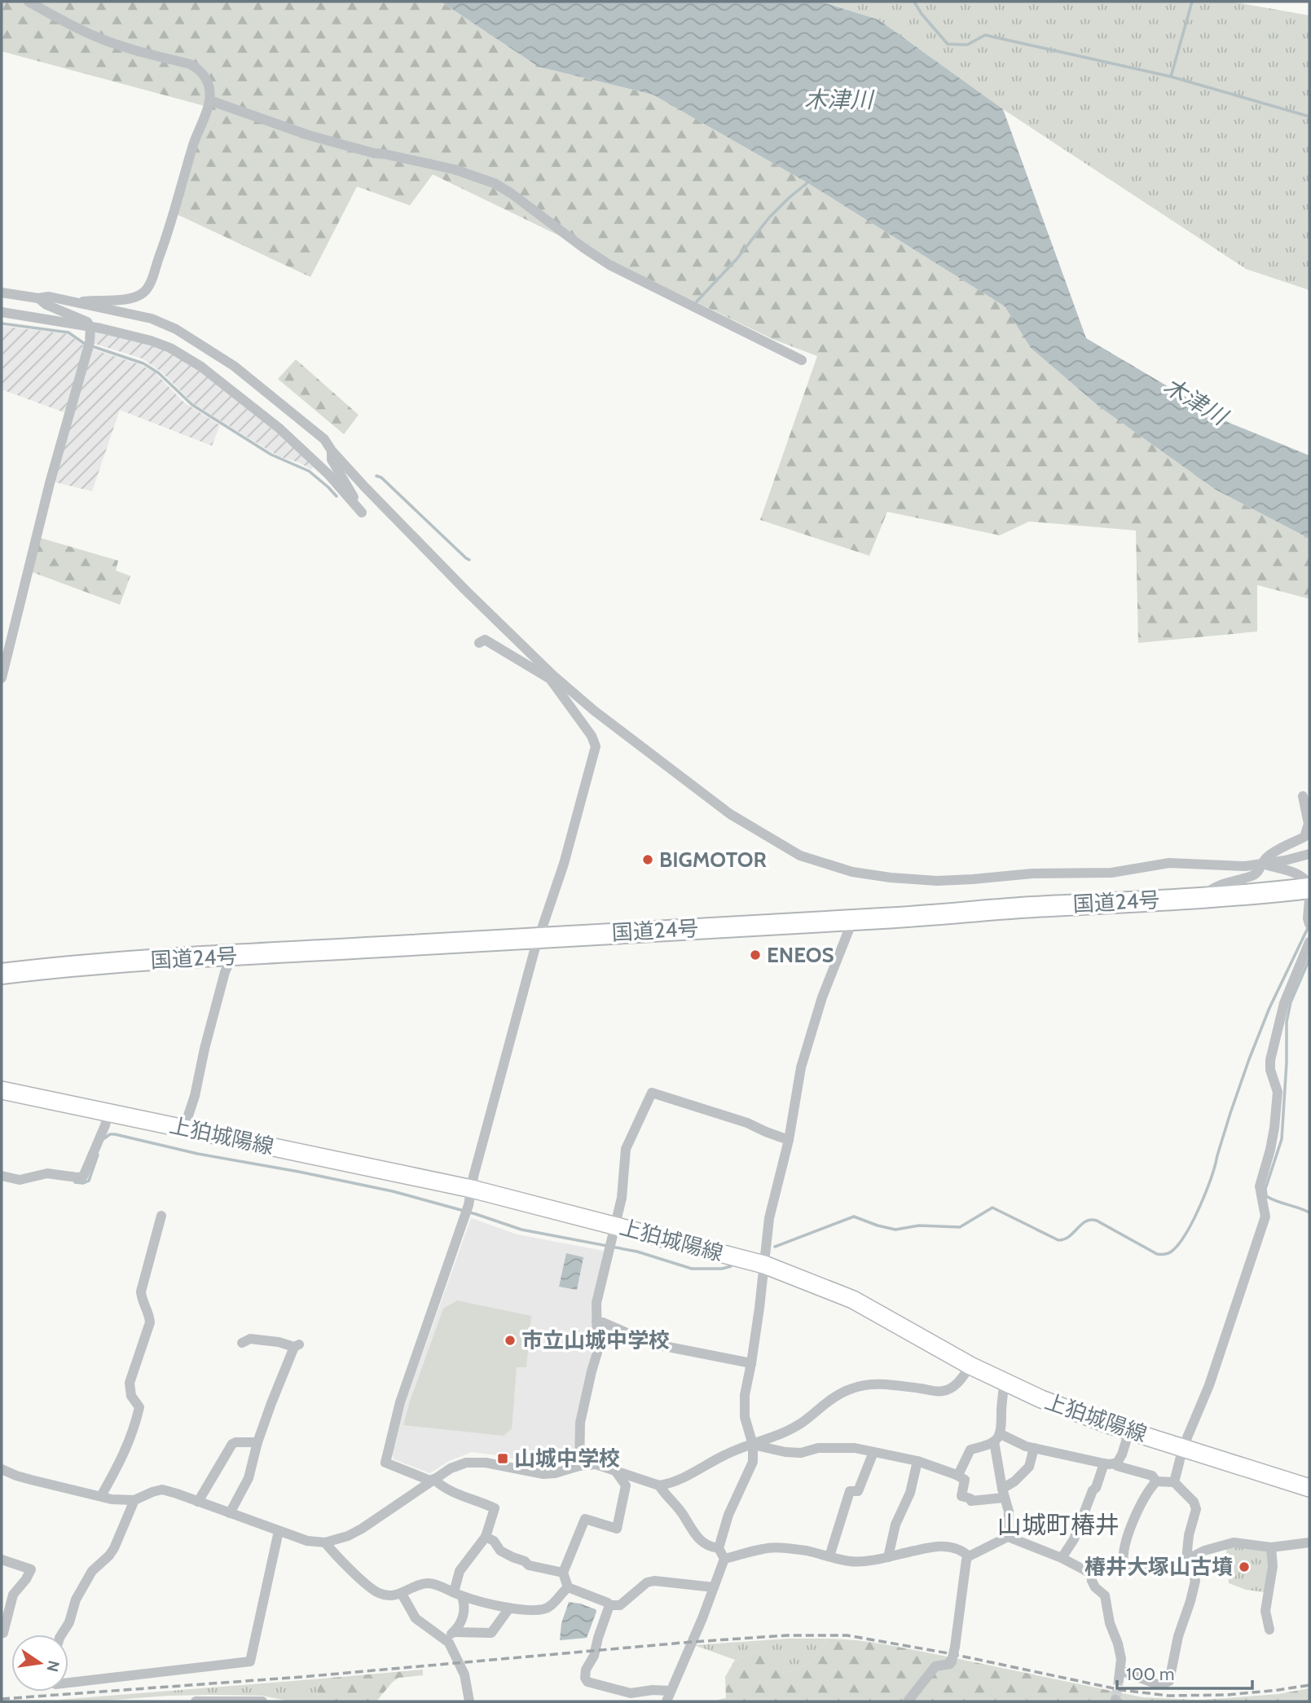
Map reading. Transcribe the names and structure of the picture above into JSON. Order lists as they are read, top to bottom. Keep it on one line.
{"streets":{"highway":["国道24号"],"main road":["上狛城陽線"]},"districts":["山城町椿井"],"water":["木津川"],"places":{"other":["BIGMOTOR","ENEOS","市立山城中学校","椿井大塚山古墳"],"transit":["山城中学校"]},"scale_bar":"100 m","north":"right"}
